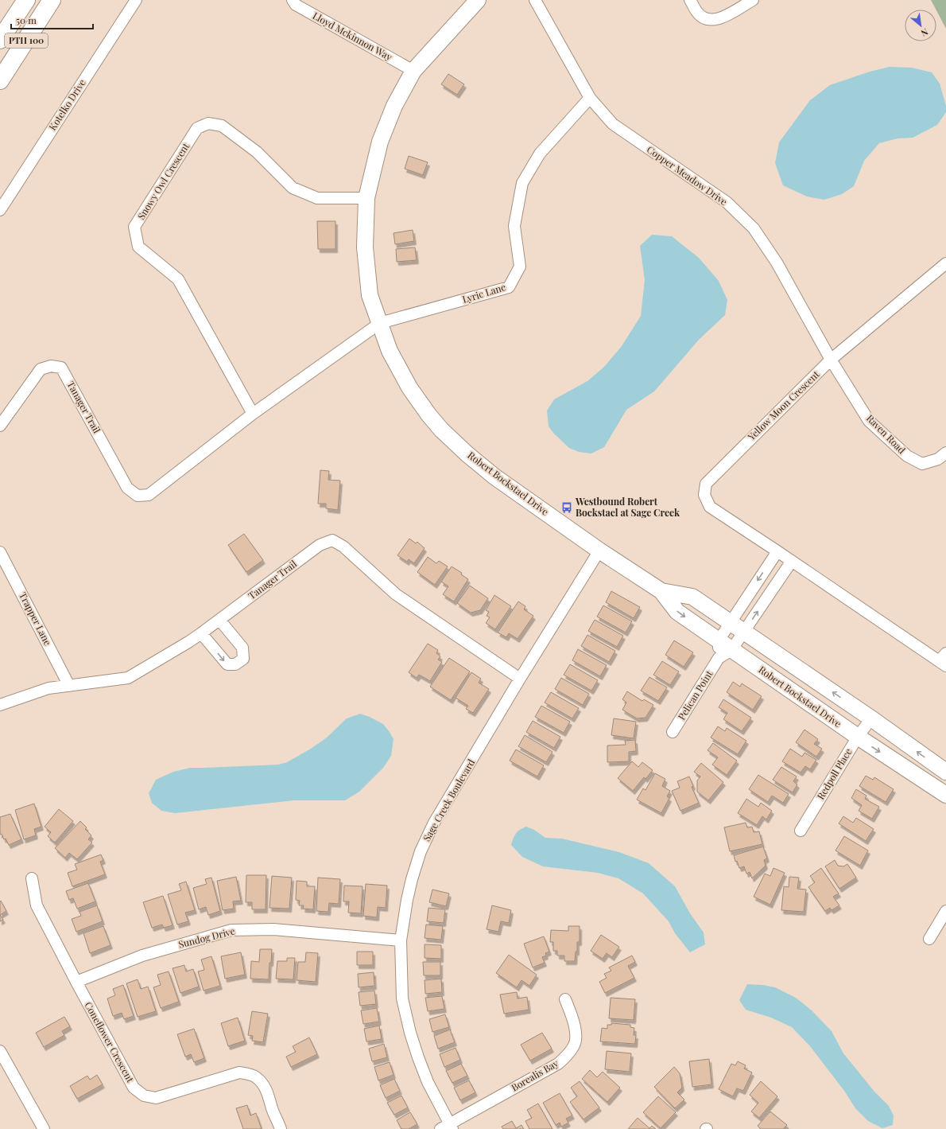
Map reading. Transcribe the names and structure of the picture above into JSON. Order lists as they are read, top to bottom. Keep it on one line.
{"streets":{"highway":["PTH 100"],"street":["Lloyd Mckinnon Way","Kotelko Drive","Copper Meadow Drive","Snowy Owl Crescent","Lyric Lane","Yellow Moon Crescent","Tanager Trail","Raven Road","Robert Bockstael Drive","Trapper Lane","Pelican Point","Redpoll Place","Sage Creek Boulevard","Sundog Drive","Coneflower Crescent","Borealis Bay"]},"crossings":[["Lloyd Mckinnon Way","Robert Bockstael Drive"],["Copper Meadow Drive","Lyric Lane"],["Copper Meadow Drive","Yellow Moon Crescent"],["Copper Meadow Drive","Raven Road"],["Snowy Owl Crescent","Tanager Trail"],["Snowy Owl Crescent","Robert Bockstael Drive"],["Lyric Lane","Tanager Trail"],["Lyric Lane","Robert Bockstael Drive"],["Yellow Moon Crescent","Raven Road"],["Tanager Trail","Robert Bockstael Drive"],["Tanager Trail","Trapper Lane"],["Tanager Trail","Sage Creek Boulevard"],["Robert Bockstael Drive","Pelican Point"],["Robert Bockstael Drive","Redpoll Place"],["Robert Bockstael Drive","Sage Creek Boulevard"],["Sage Creek Boulevard","Sundog Drive"],["Sage Creek Boulevard","Borealis Bay"],["Sundog Drive","Coneflower Crescent"]],"places":{"bus stop":["Westbound Robert Bockstael at Sage Creek"]},"scale_bar":"50 m","north":"bottom right"}
